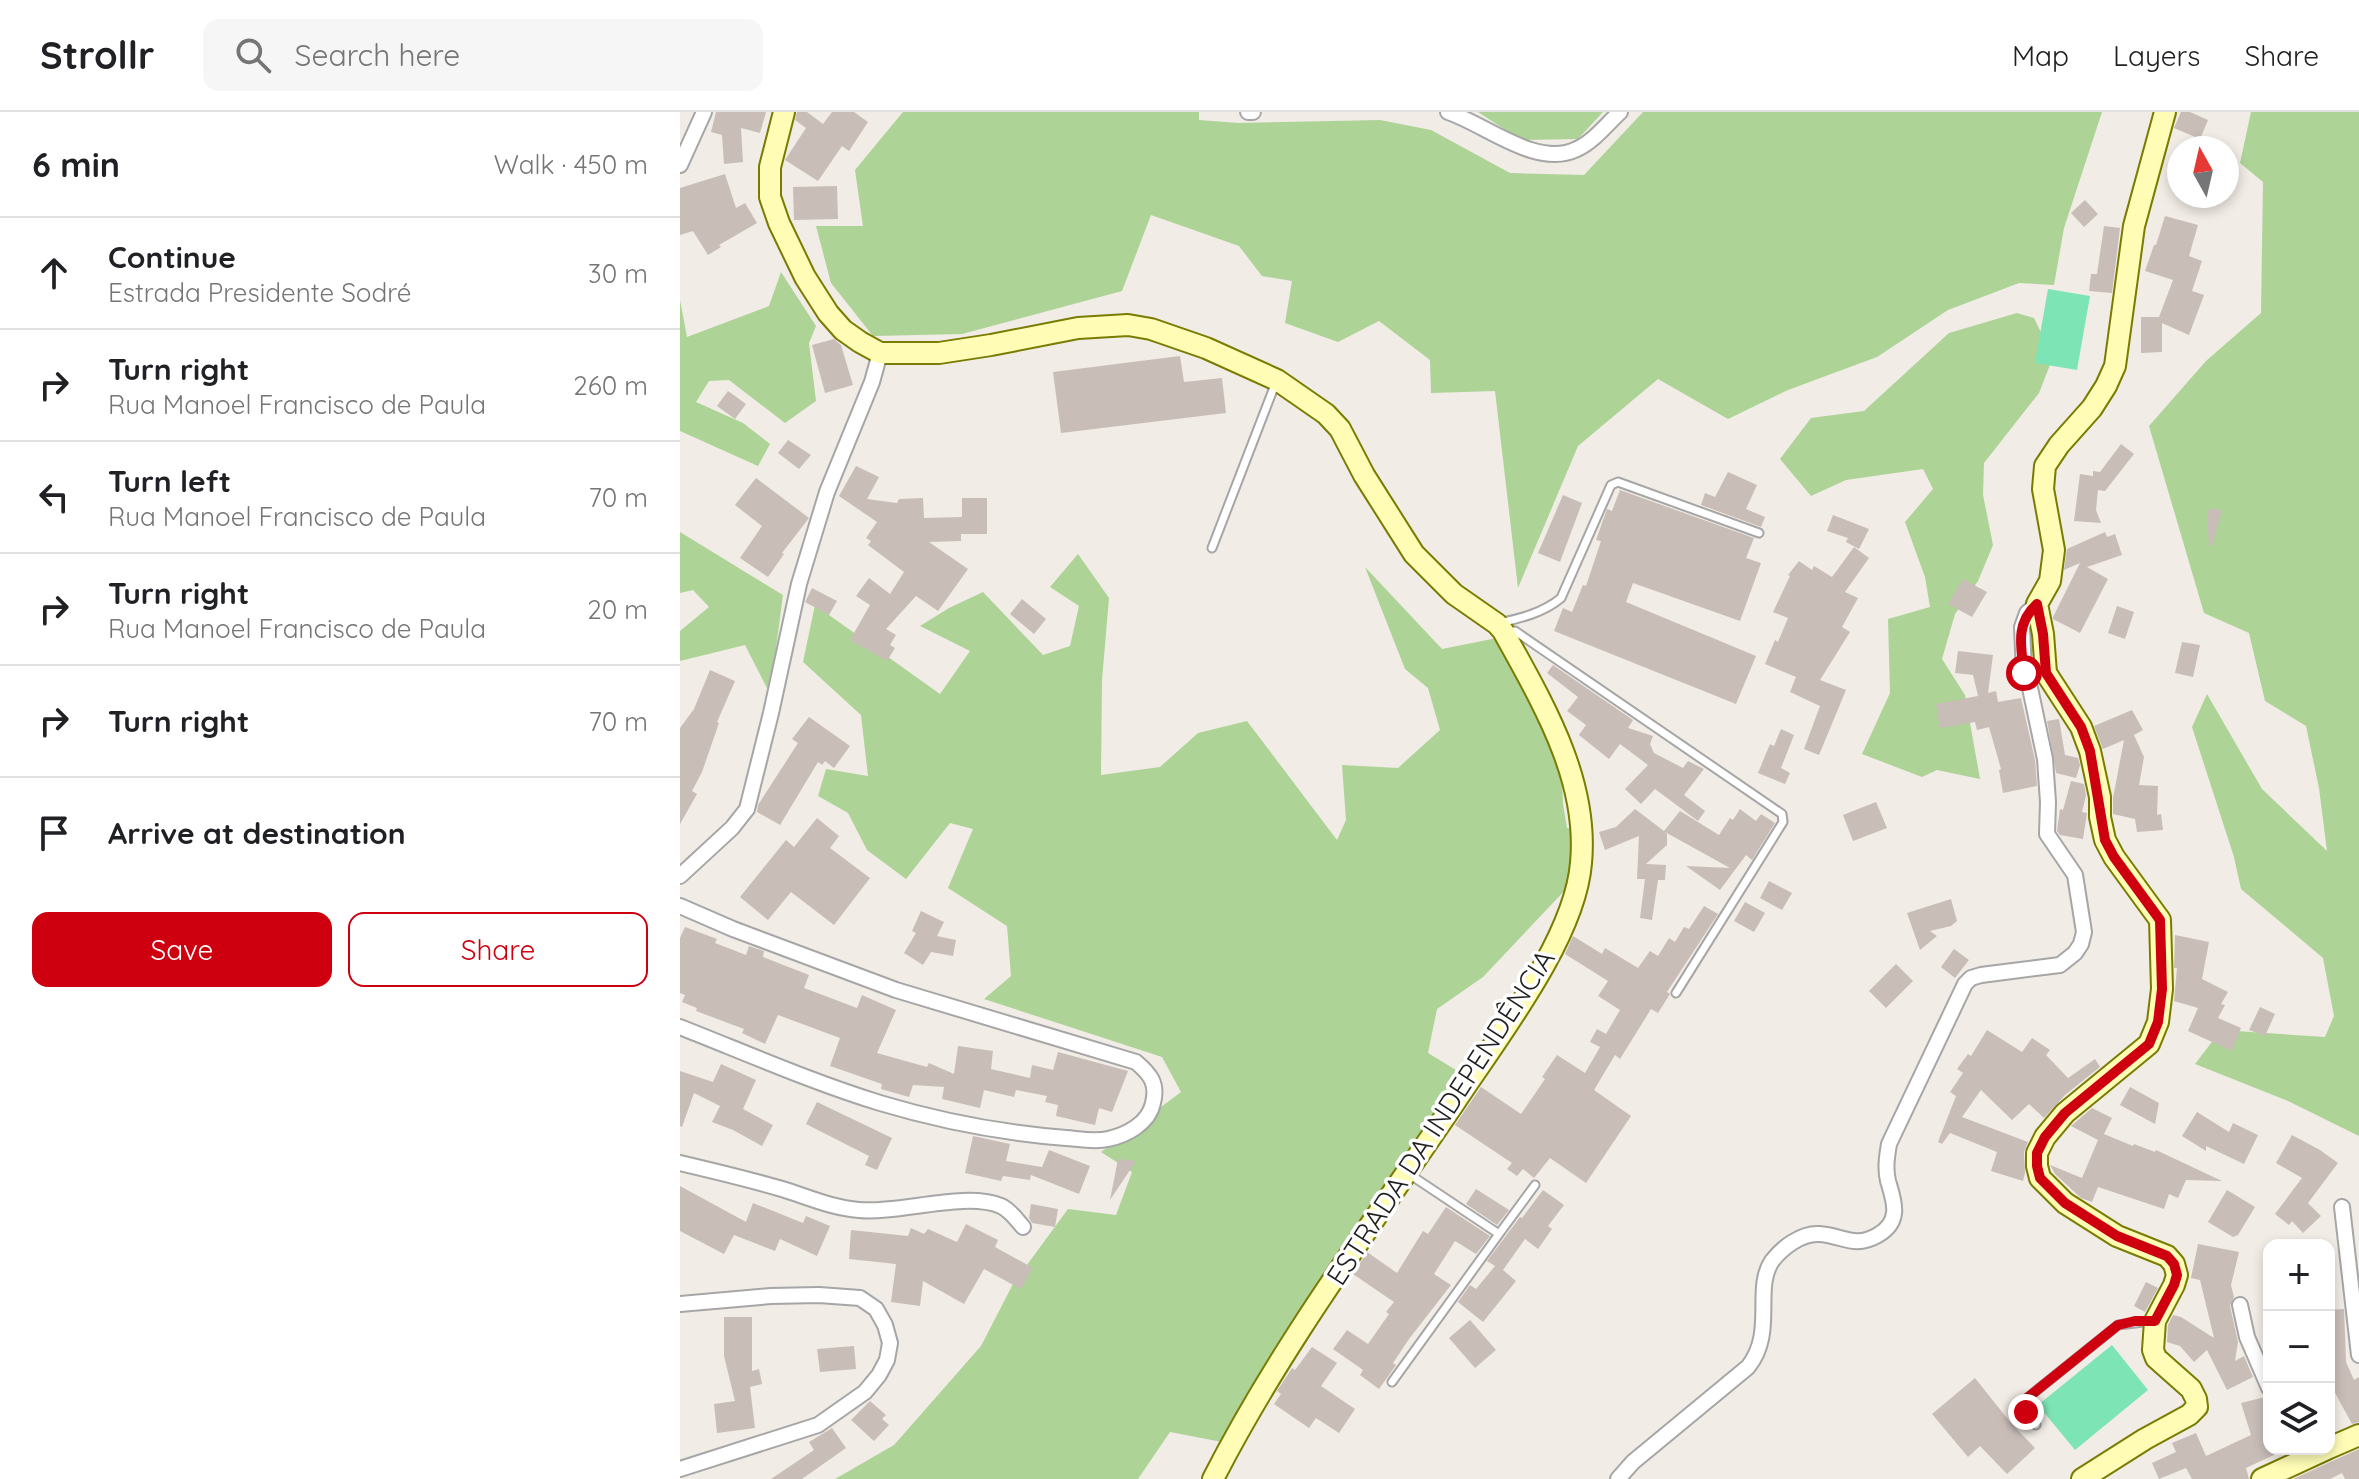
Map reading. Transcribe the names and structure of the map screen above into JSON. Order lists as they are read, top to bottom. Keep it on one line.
{"streets":{"street":["ESTRADA DA INDEPENDÊNCIA"]},"north":"top","page":{"header":"Strollr","search":"Search here","nav":["Map","Layers","Share"],"heading":["6 min","Walk · 450 m"],"list":[["Continue","Estrada Presidente Sodré","30 m"],["Turn right","Rua Manoel Francisco de Paula","260 m"],["Turn left","Rua Manoel Francisco de Paula","70 m"],["Turn right","Rua Manoel Francisco de Paula","20 m"],["Turn right","70 m"],"Arrive at destination"],"buttons":["Save","Share"],"map_buttons":["+","−"]}}
